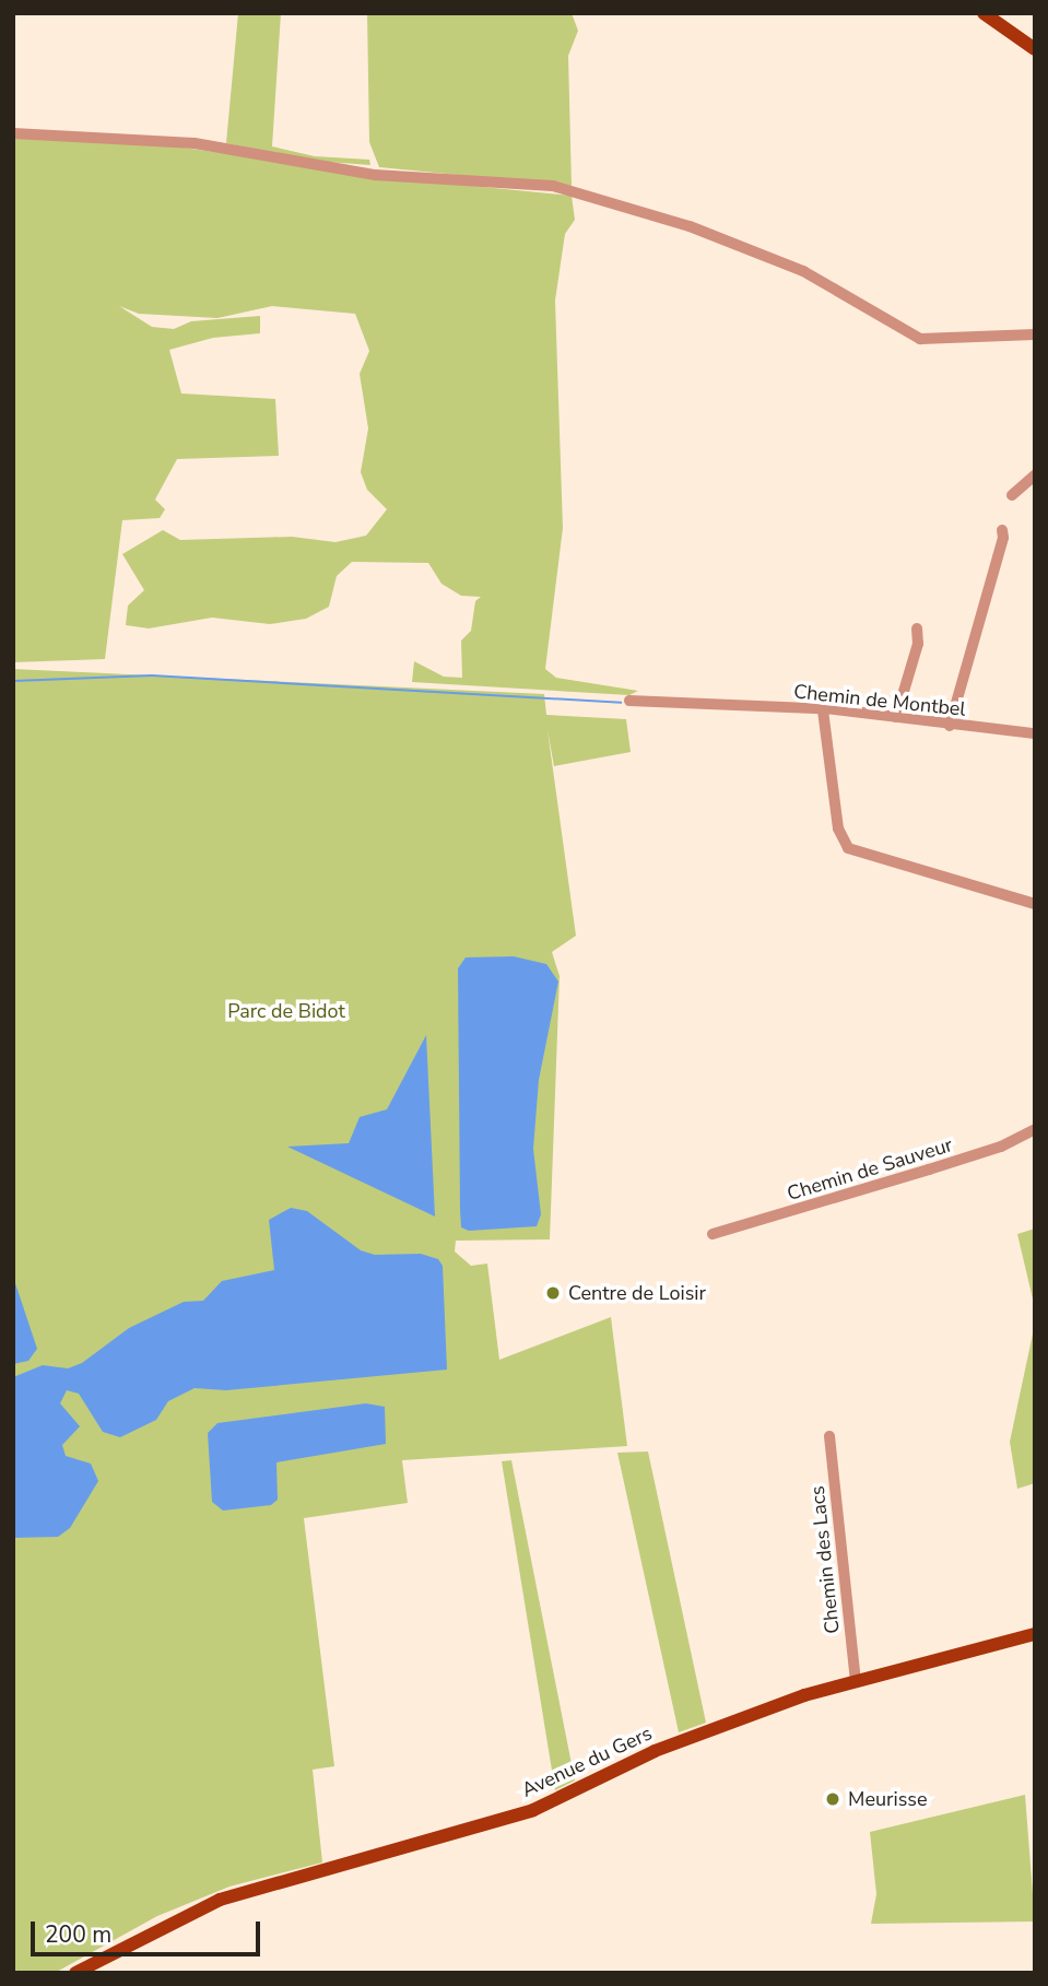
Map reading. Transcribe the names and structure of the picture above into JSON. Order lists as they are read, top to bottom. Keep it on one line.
{"streets":{"main road":["Avenue du Gers"],"street":["Chemin de Montbel","Chemin de Sauveur","Chemin des Lacs"]},"crossings":[["Chemin des Lacs","Avenue du Gers"]],"parks":["Parc de Bidot"],"places":["Centre de Loisir","Meurisse"],"scale_bar":"200 m"}
